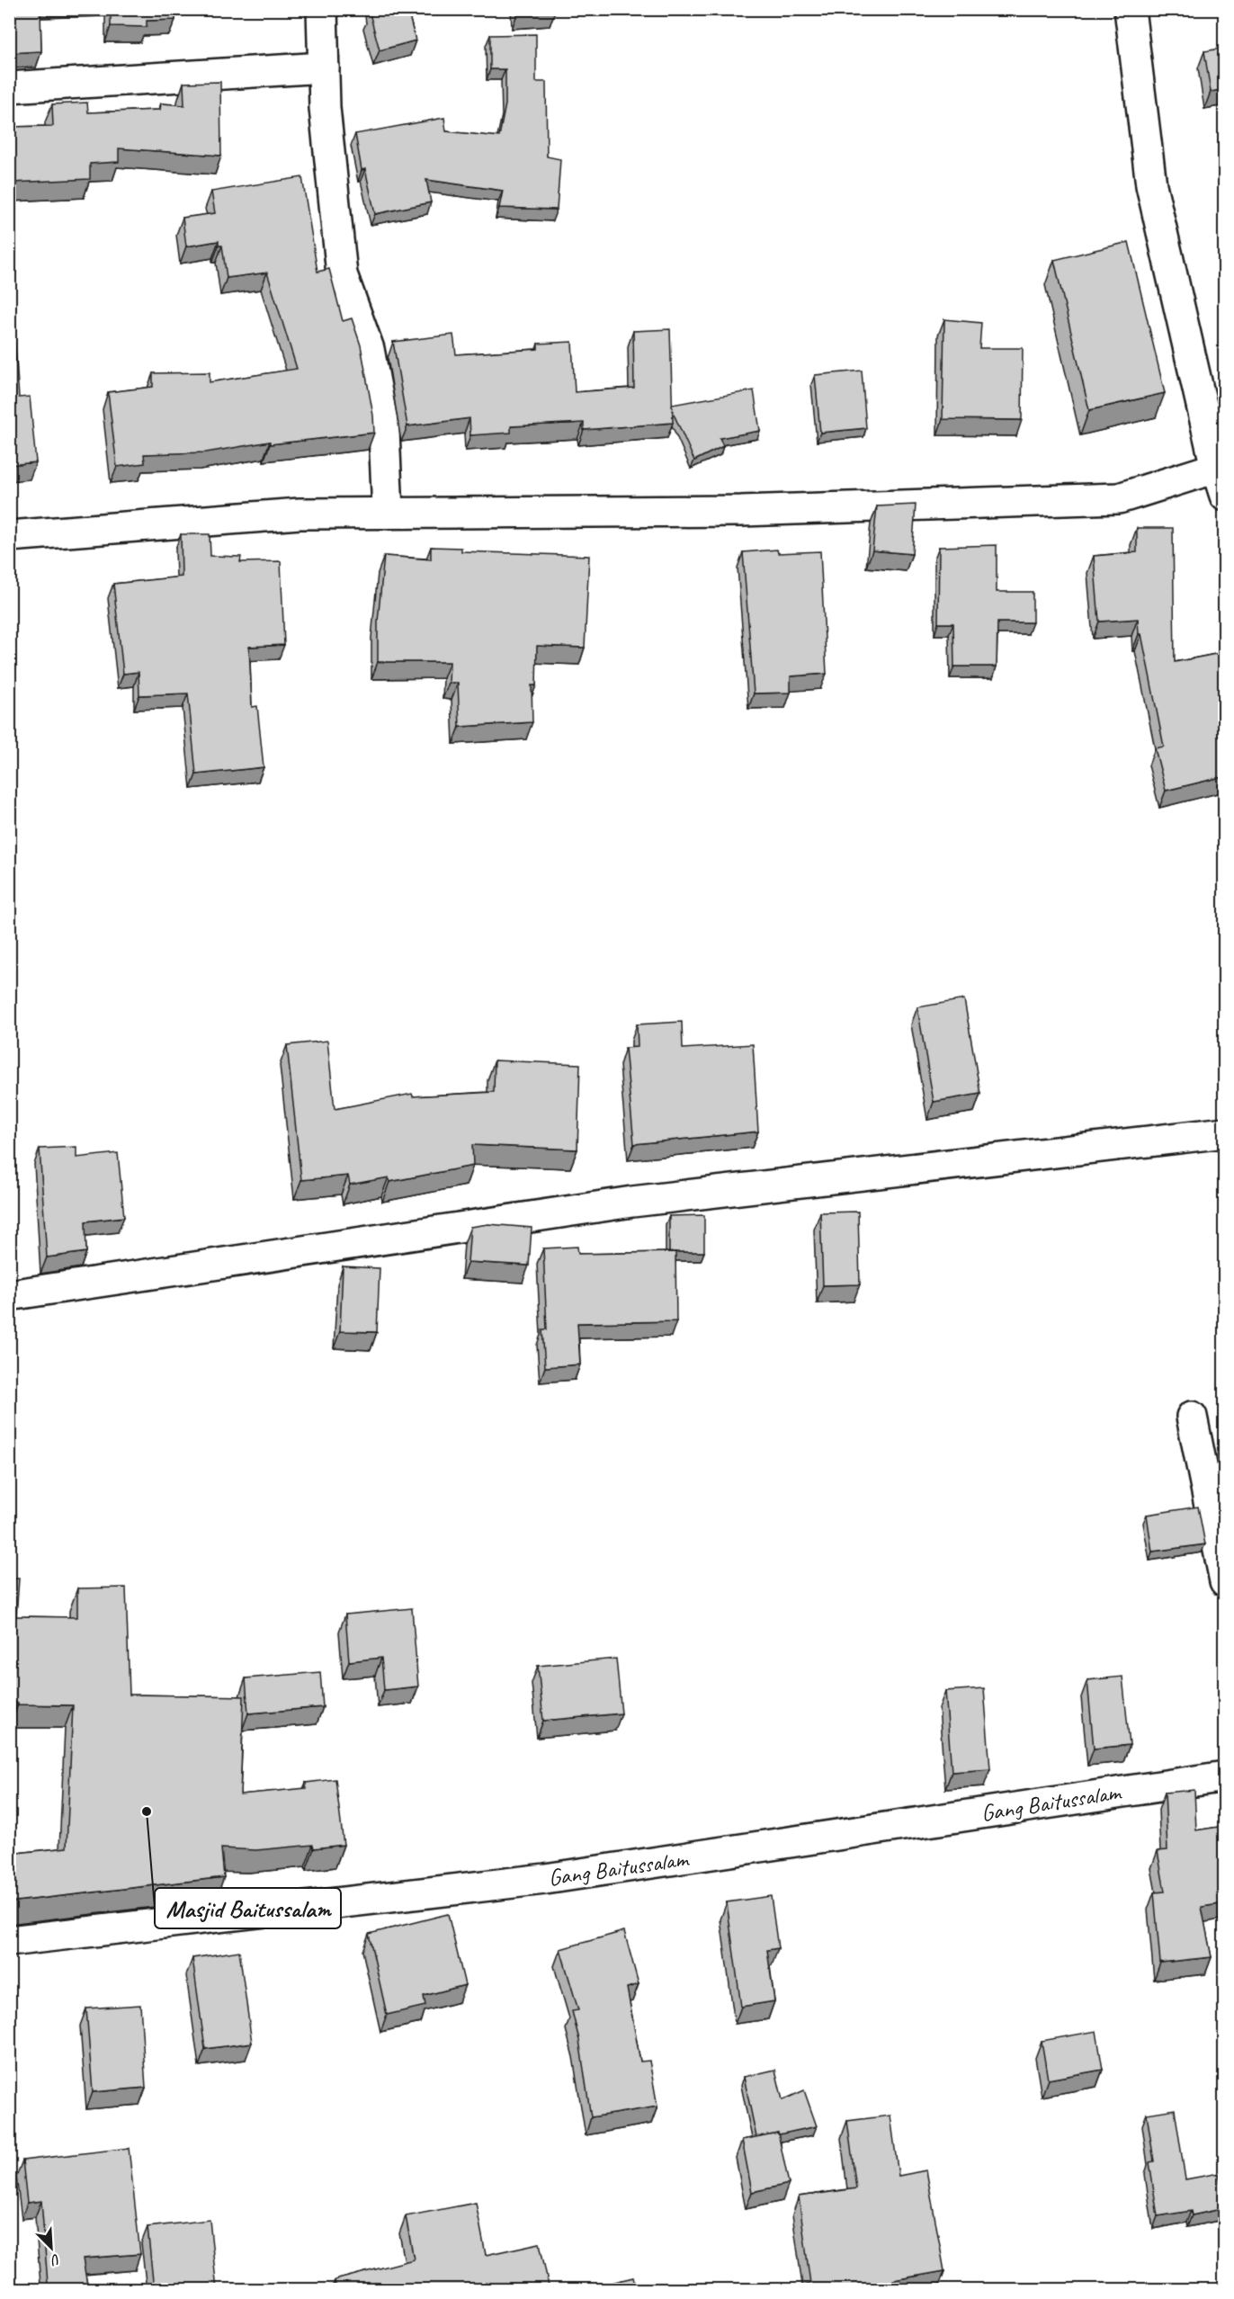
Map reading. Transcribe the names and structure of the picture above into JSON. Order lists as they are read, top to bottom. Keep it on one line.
{"streets":{"street":["Gang Baitussalam"]},"places":["Masjid Baitussalam"],"north":"bottom right"}
